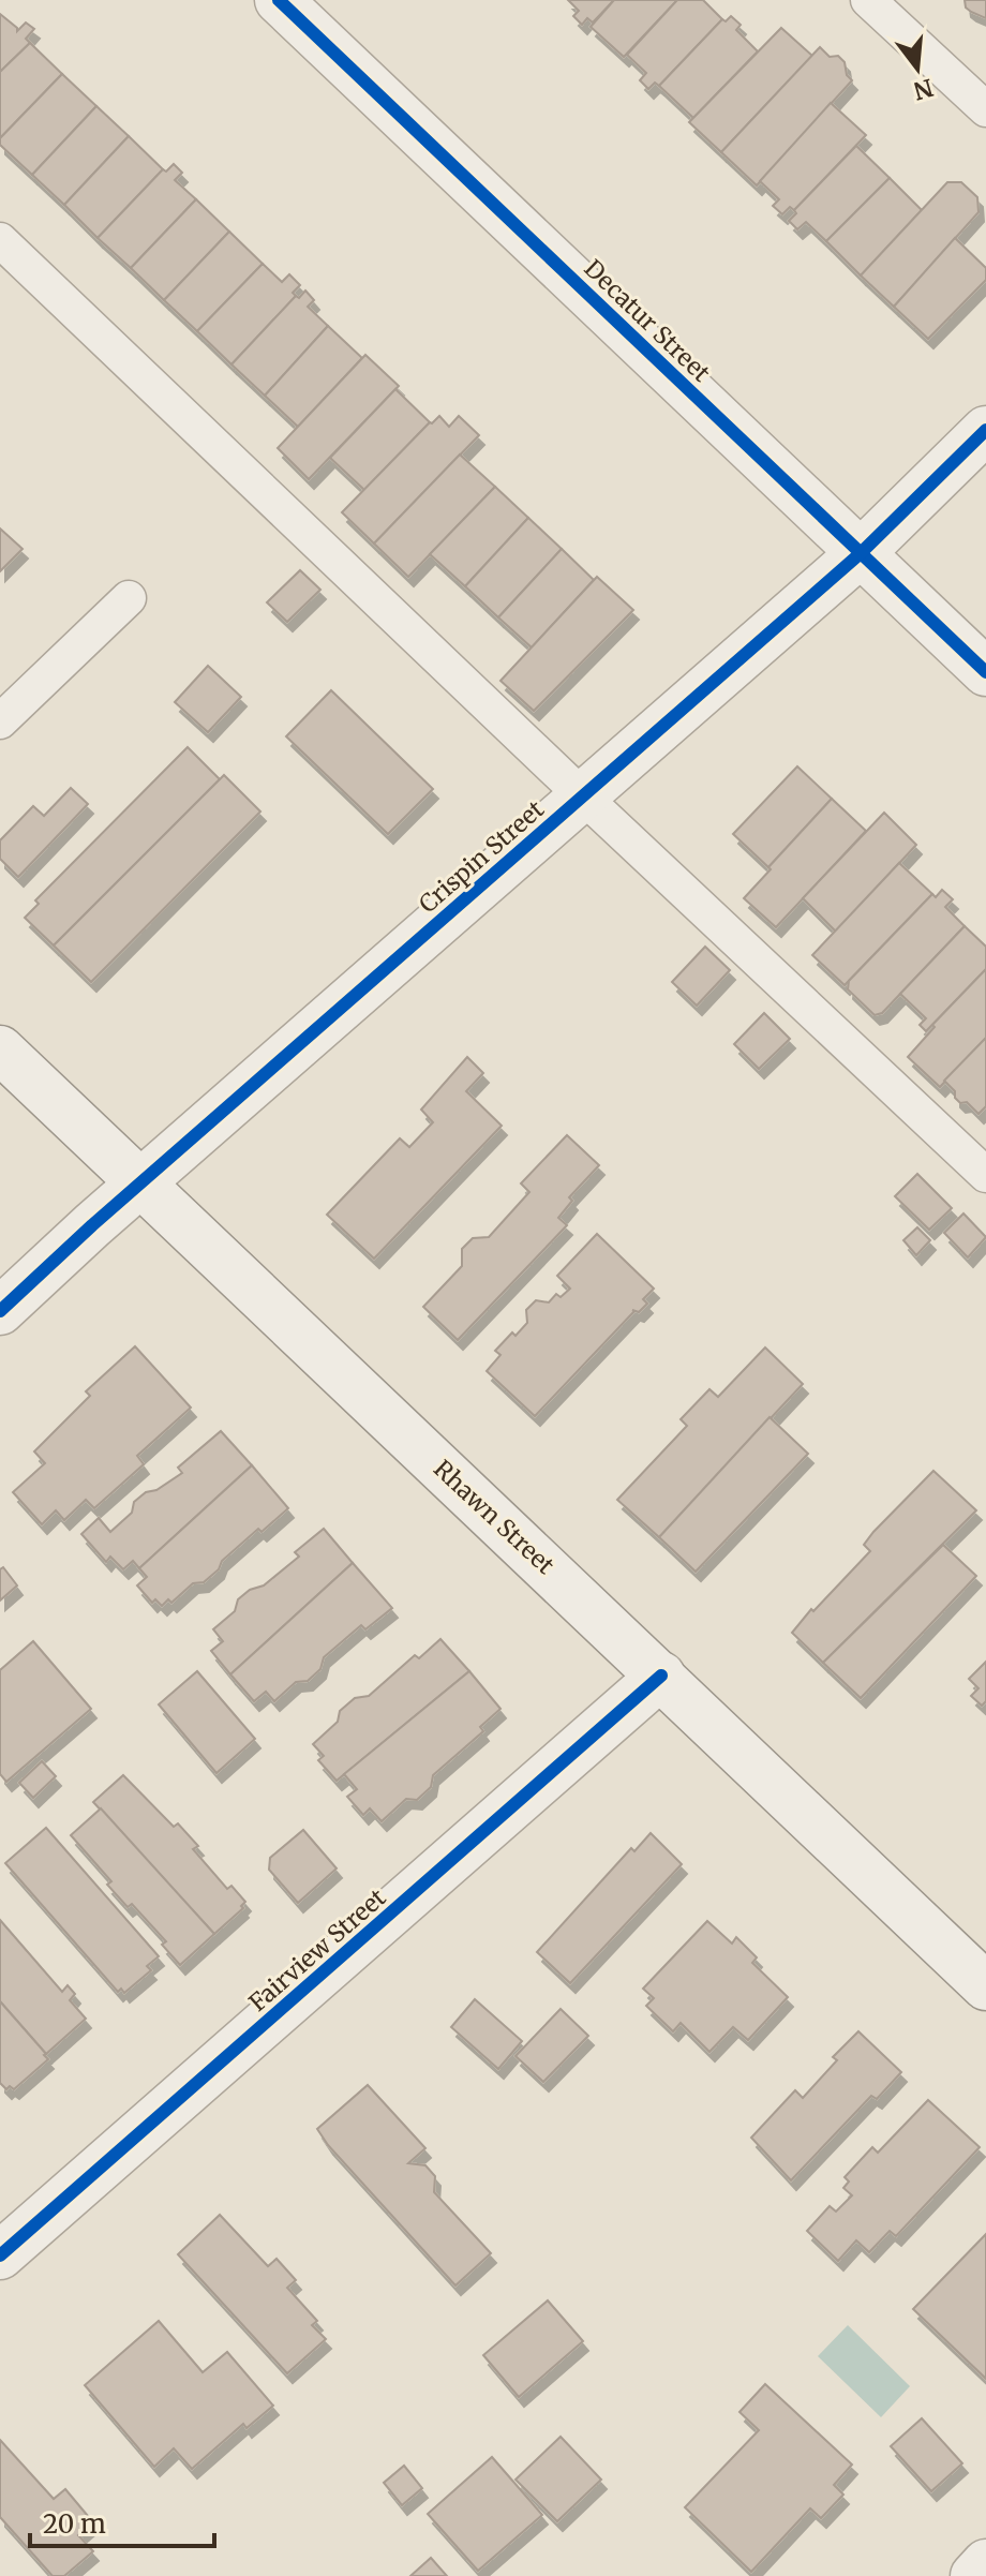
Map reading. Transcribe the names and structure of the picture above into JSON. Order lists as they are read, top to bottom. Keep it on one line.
{"streets":{"street":["Decatur Street","Crispin Street","Rhawn Street","Fairview Street"]},"crossings":[["Decatur Street","Crispin Street"],["Crispin Street","Rhawn Street"],["Rhawn Street","Fairview Street"]],"scale_bar":"20 m","north":"bottom"}
